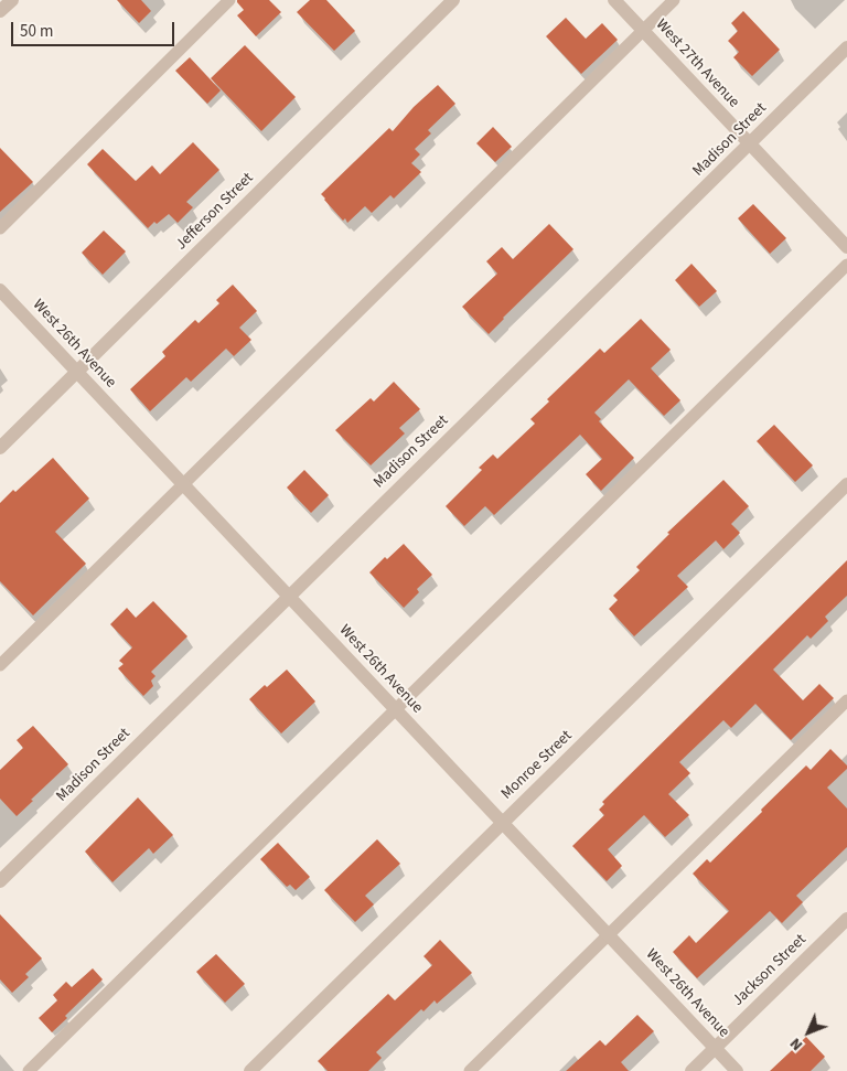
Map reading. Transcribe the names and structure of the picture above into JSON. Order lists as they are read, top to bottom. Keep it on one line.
{"streets":{"street":["West 27th Avenue","Madison Street","Jefferson Street","West 26th Avenue","Monroe Street","Jackson Street"]},"crossings":[["West 27th Avenue","Madison Street"],["Madison Street","West 26th Avenue"],["Jefferson Street","West 26th Avenue"],["West 26th Avenue","Monroe Street"],["West 26th Avenue","Jackson Street"]],"scale_bar":"50 m","north":"bottom left"}
